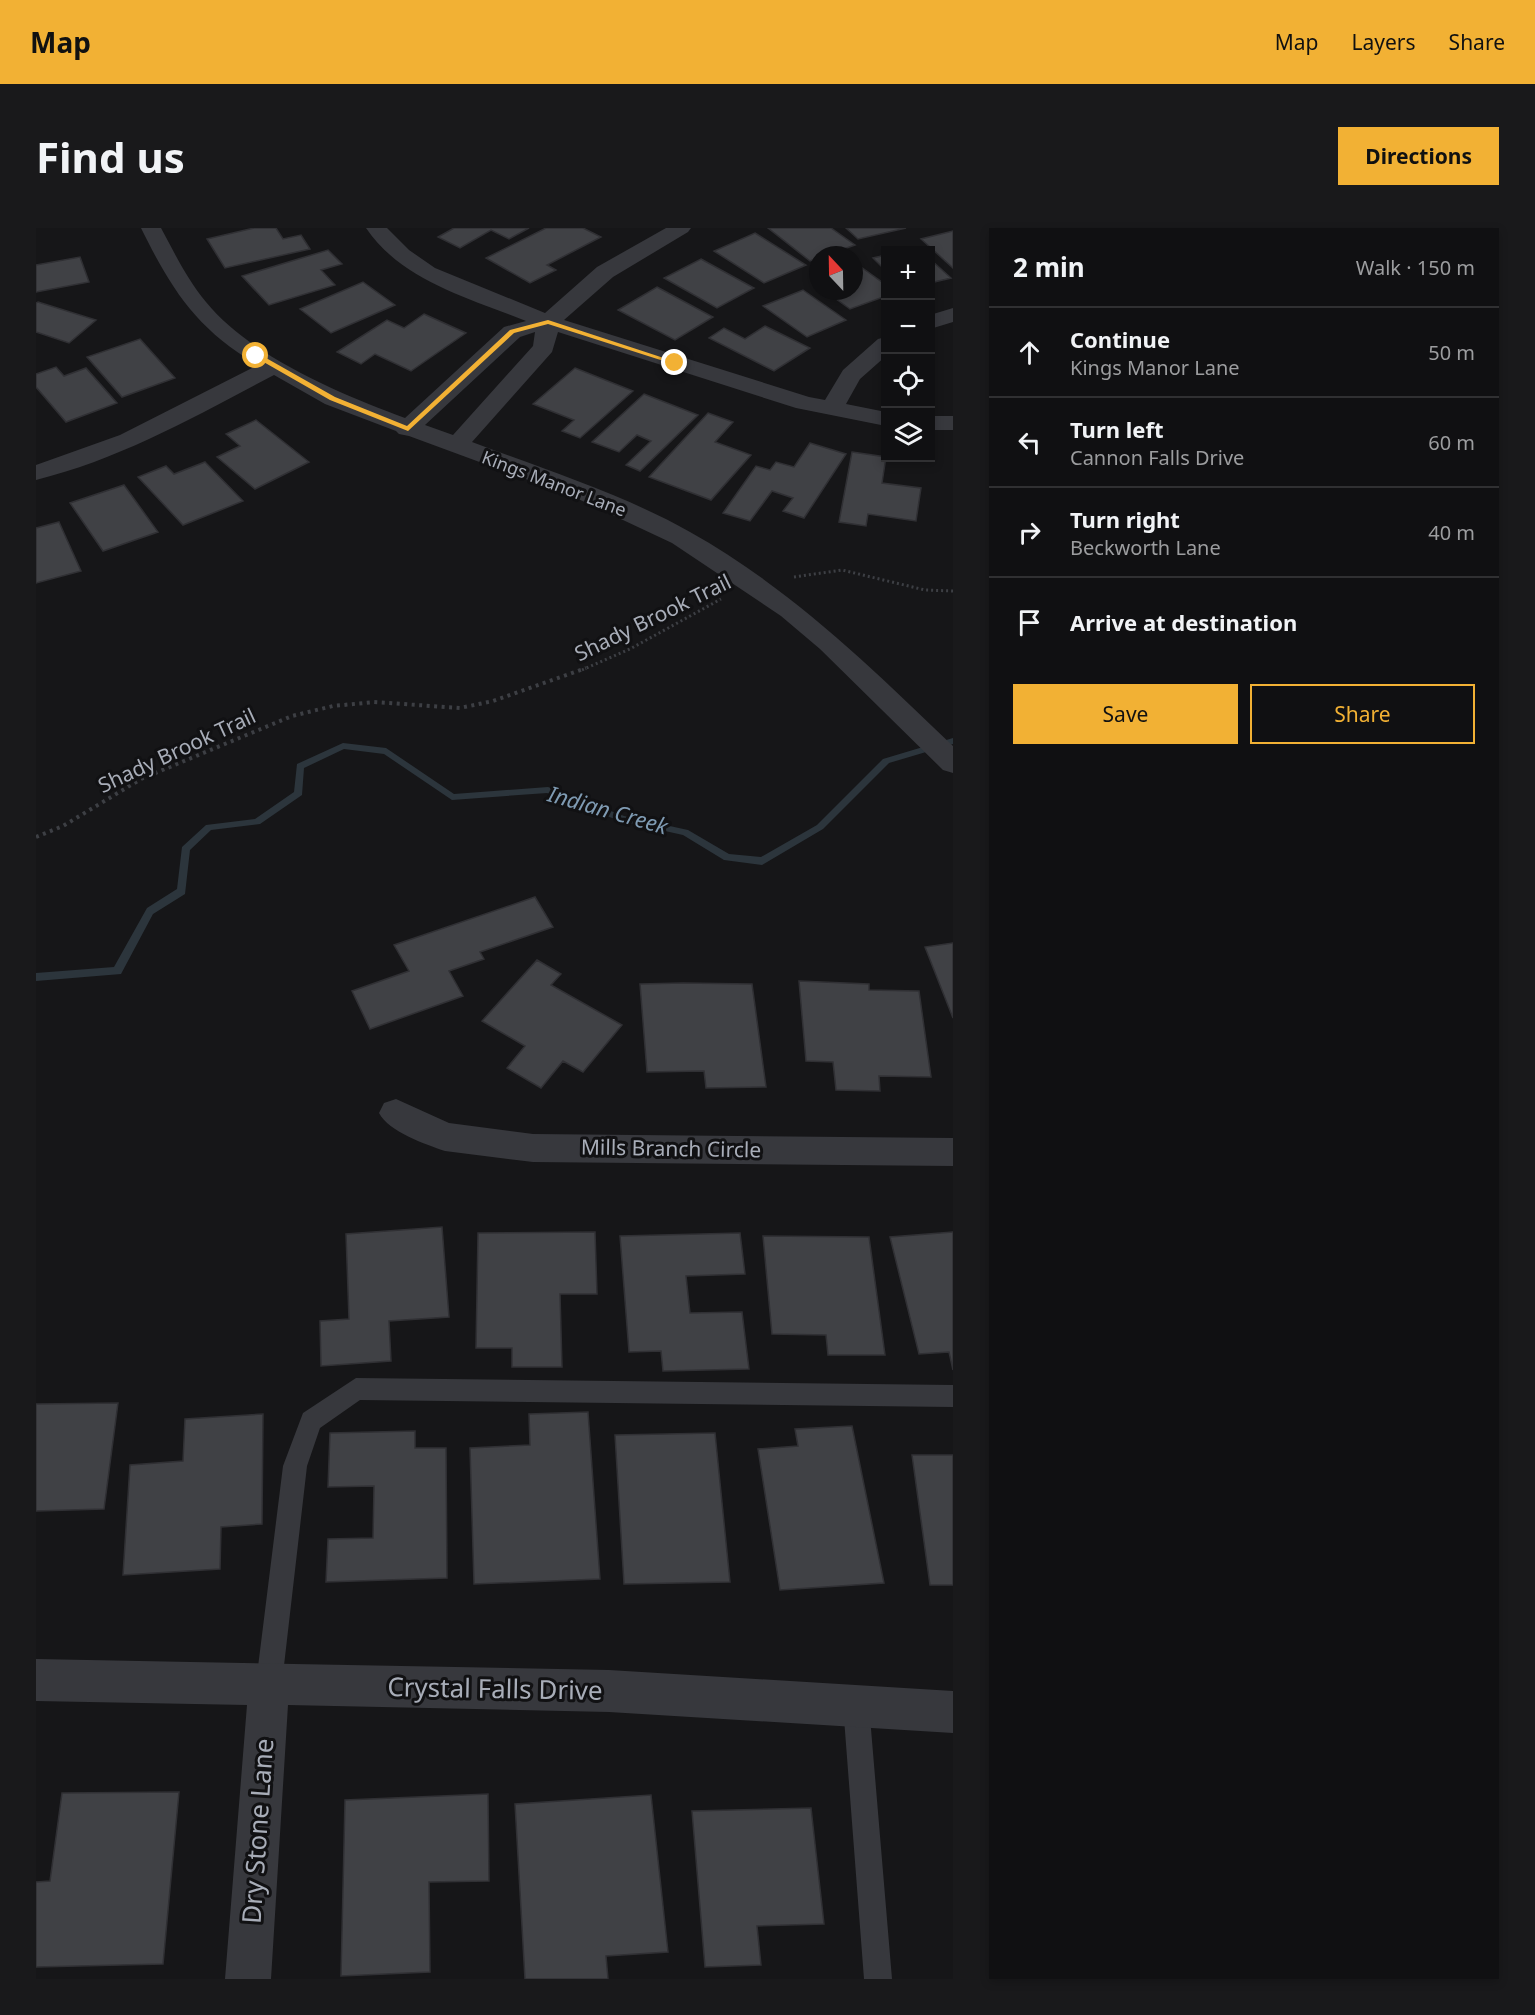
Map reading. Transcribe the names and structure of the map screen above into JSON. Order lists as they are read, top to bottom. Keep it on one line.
{"streets":{"street":["Kings Manor Lane","Mills Branch Circle","Crystal Falls Drive","Dry Stone Lane"],"path":["Shady Brook Trail"]},"crossings":[["Kings Manor Lane","Shady Brook Trail"],["Crystal Falls Drive","Dry Stone Lane"]],"water":["Indian Creek"],"north":"top","page":{"header":"Map","nav":["Map","Layers","Share"],"buttons":["Directions",["Save","Share"]],"title":"Find us","heading":["2 min","Walk · 150 m"],"map_buttons":["+","−"],"list":[["Continue","Kings Manor Lane","50 m"],["Turn left","Cannon Falls Drive","60 m"],["Turn right","Beckworth Lane","40 m"],"Arrive at destination"]}}
